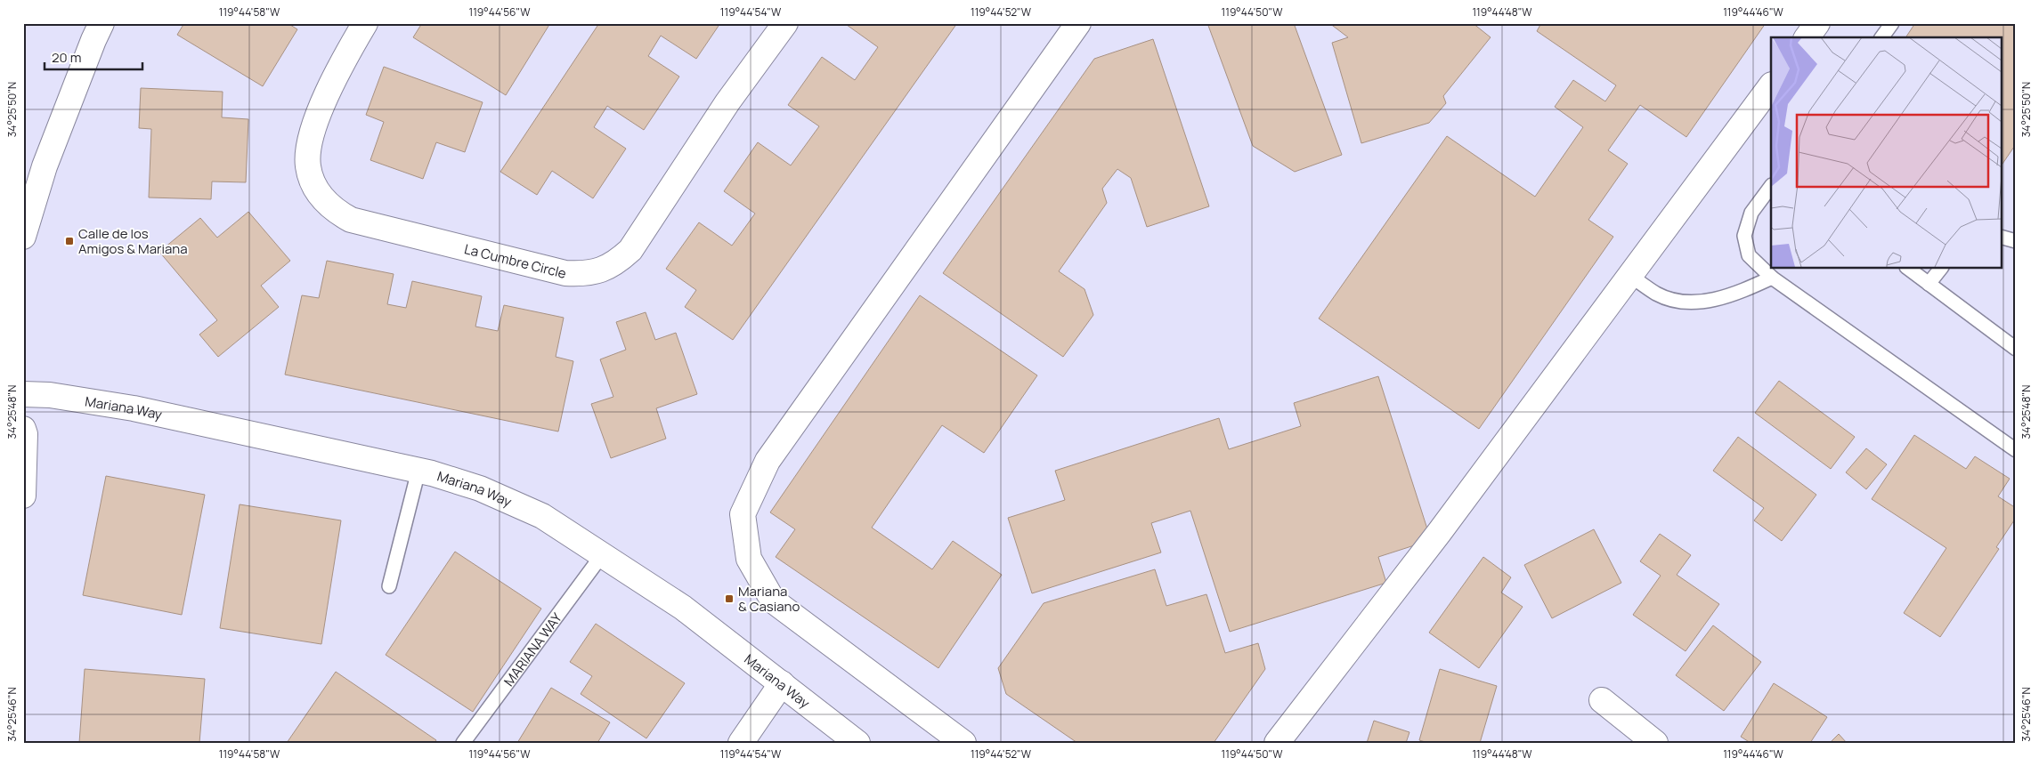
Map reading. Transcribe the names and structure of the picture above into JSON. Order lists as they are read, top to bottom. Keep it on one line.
{"streets":{"street":["La Cumbre Circle","Mariana Way"],"lane":["MARIANA WAY"]},"crossings":[["Mariana Way","MARIANA WAY"]],"places":{"transit":["Calle de los Amigos & Mariana","Mariana & Casiano"]},"scale_bar":"20 m","coordinates":["119°44'58\"W","119°44'56\"W","119°44'54\"W","119°44'52\"W","119°44'50\"W","119°44'48\"W","119°44'46\"W","34°25'50\"N","34°25'48\"N","34°25'46\"N"]}
